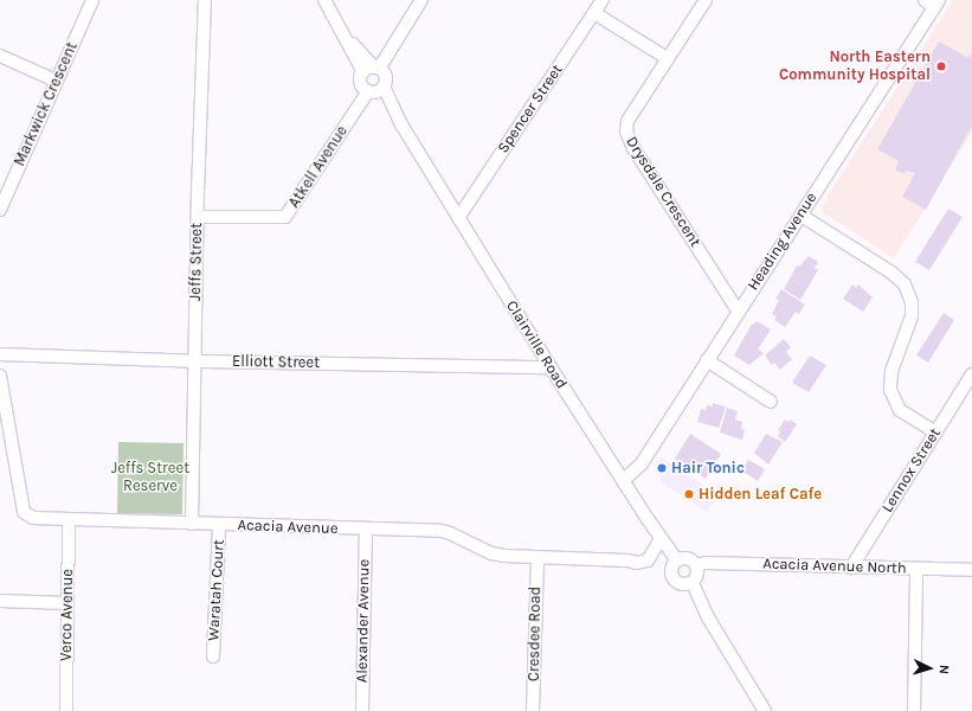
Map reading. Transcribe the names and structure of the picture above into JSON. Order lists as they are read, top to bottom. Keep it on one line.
{"streets":{"street":["Markwick Crescent","Spencer Street","Atkell Avenue","Drysdale Crescent","Heading Avenue","Jeffs Street","Clairville Road","Elliott Street","Lennox Street","Acacia Avenue","Acacia Avenue North","Waratah Court","Verco Avenue","Alexander Avenue","Cresdee Road"]},"crossings":[["Spencer Street","Clairville Road"],["Atkell Avenue","Jeffs Street"],["Atkell Avenue","Clairville Road"],["Drysdale Crescent","Heading Avenue"],["Heading Avenue","Clairville Road"],["Jeffs Street","Elliott Street"],["Jeffs Street","Acacia Avenue"],["Clairville Road","Elliott Street"],["Clairville Road","Acacia Avenue North"],["Lennox Street","Acacia Avenue North"],["Acacia Avenue","Waratah Court"],["Acacia Avenue","Verco Avenue"],["Acacia Avenue","Alexander Avenue"],["Acacia Avenue","Cresdee Road"]],"parks":["Jeffs Street Reserve"],"places":["North Eastern Community Hospital","Hair Tonic","Hidden Leaf Cafe"],"north":"right"}
